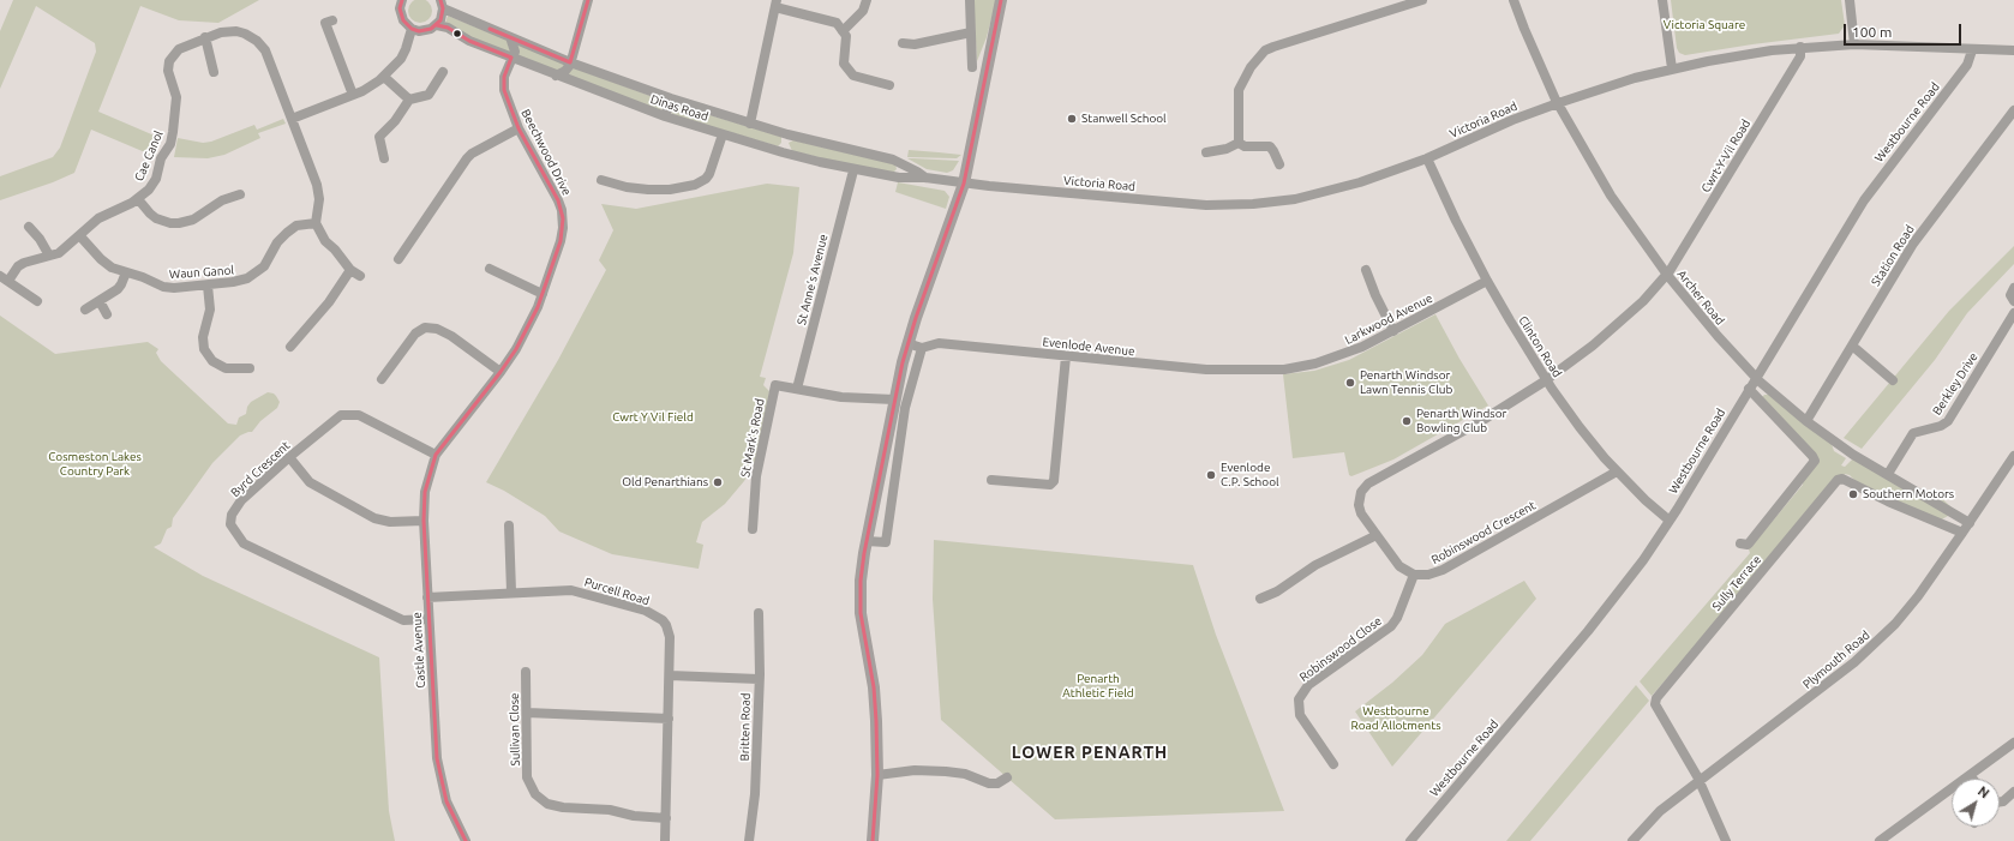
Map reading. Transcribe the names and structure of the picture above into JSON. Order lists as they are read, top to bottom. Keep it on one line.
{"streets":{"street":["Dinas Road","Victoria Road","Westbourne Road","Beechwood Drive","Cae Canol","Cwrt-Y-Vil Road","Station Road","Waun Ganol","St Anne's Avenue","Archer Road","Larkwood Avenue","Evenlode Avenue","Clinton Road","Berkley Drive","St Mark's Road","Byrd Crescent","Robinswood Crescent","Sully Terrace","Purcell Road","Robinswood Close","Castle Avenue","Plymouth Road","Britten Road","Sullivan Close"]},"crossings":[["Dinas Road","Victoria Road"],["Dinas Road","Beechwood Drive"],["Victoria Road","Westbourne Road"],["Victoria Road","Cwrt-Y-Vil Road"],["Victoria Road","Archer Road"],["Victoria Road","Clinton Road"],["Westbourne Road","Archer Road"],["Westbourne Road","Clinton Road"],["Beechwood Drive","Byrd Crescent"],["Beechwood Drive","Castle Avenue"],["Cae Canol","Waun Ganol"],["Cwrt-Y-Vil Road","Archer Road"],["Cwrt-Y-Vil Road","Clinton Road"],["Station Road","Archer Road"],["St Anne's Avenue","St Mark's Road"],["Archer Road","Berkley Drive"],["Archer Road","Plymouth Road"],["Larkwood Avenue","Evenlode Avenue"],["Larkwood Avenue","Clinton Road"],["Clinton Road","Robinswood Crescent"],["Byrd Crescent","Castle Avenue"],["Robinswood Crescent","Robinswood Close"],["Sully Terrace","Plymouth Road"],["Purcell Road","Castle Avenue"],["Purcell Road","Sullivan Close"]],"districts":["LOWER PENARTH"],"parks":["Victoria Square","Cwrt Y Vil Field","Cosmeston Lakes Country Park","Penarth Athletic Field","Westbourne Road Allotments"],"places":["Stanwell School","Penarth Windsor Lawn Tennis Club","Penarth Windsor Bowling Club","Evenlode C.P. School","Old Penarthians","Southern Motors"],"scale_bar":"100 m","north":"top right"}
